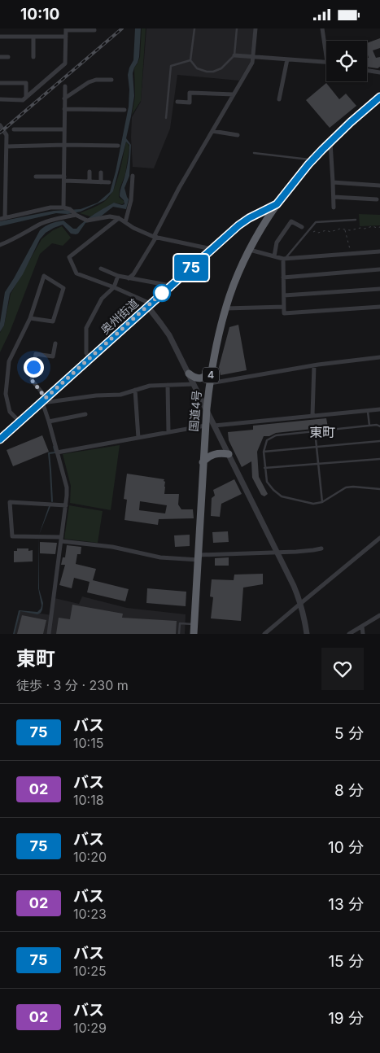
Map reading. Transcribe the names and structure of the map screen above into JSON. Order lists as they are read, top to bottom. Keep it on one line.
{"streets":{"highway":["奥州街道","4","国道4号"]},"crossings":[["奥州街道","国道4号"]],"districts":["東町"],"lines":["bus line 75"],"page":{"status":"10:10","on_map":"75","heading":["東町","徒歩 · 3 分 · 230 m"],"list":[{"mark":"75","name":"バス","note":"10:15","value":"5 分"},{"mark":"02","name":"バス","note":"10:18","value":"8 分"},{"mark":"75","name":"バス","note":"10:20","value":"10 分"},{"mark":"02","name":"バス","note":"10:23","value":"13 分"},{"mark":"75","name":"バス","note":"10:25","value":"15 分"},{"mark":"02","name":"バス","note":"10:29","value":"19 分"}]}}
